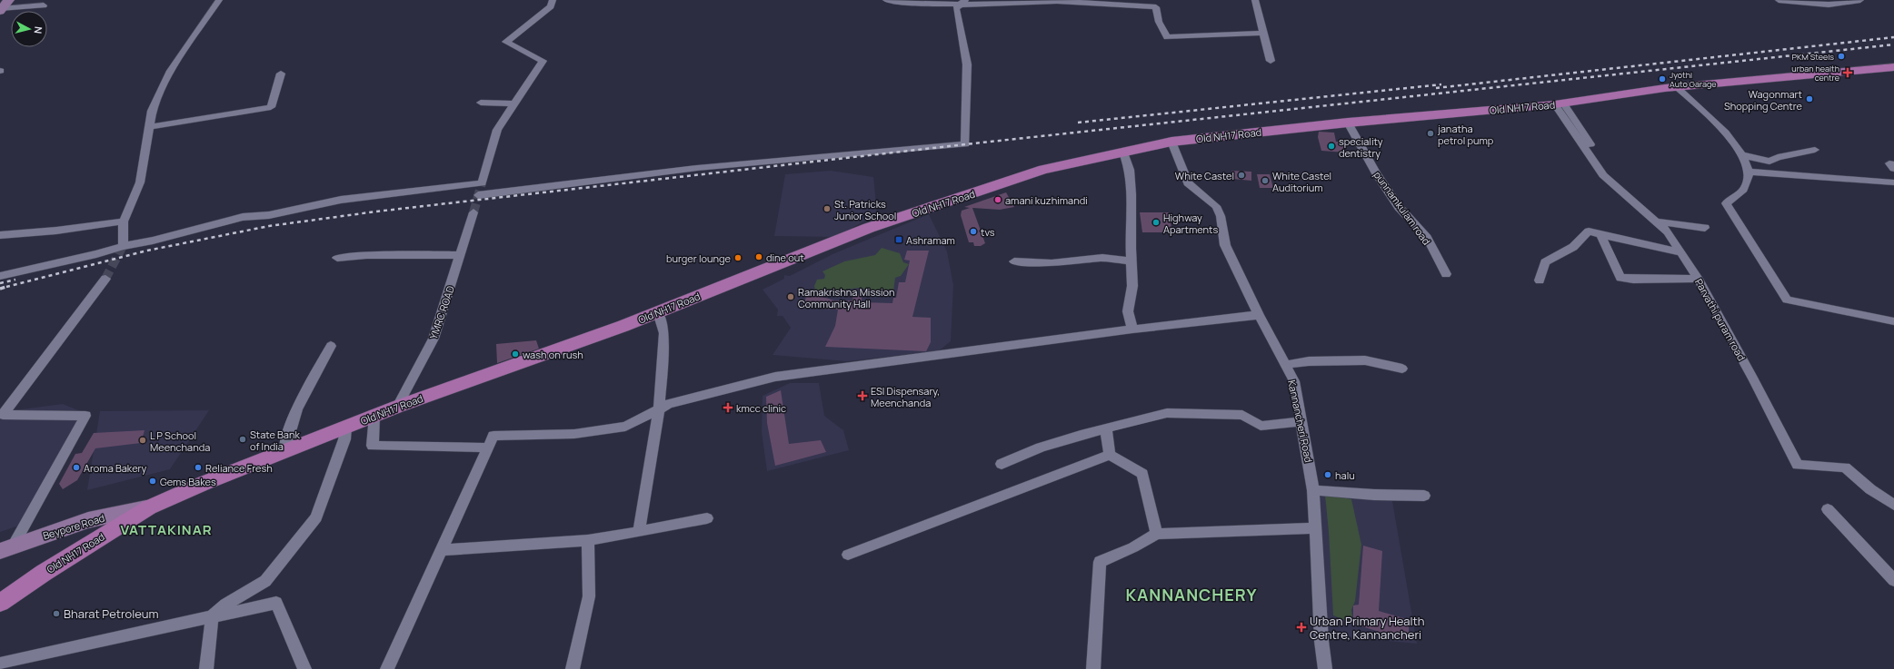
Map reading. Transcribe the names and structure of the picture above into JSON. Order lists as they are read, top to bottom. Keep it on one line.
{"streets":{"main road":["Old NH17 Road","Beypore Road"],"street":["punnamkulam road","YMRC ROAD","Parvathi puram road","Kannancheri Road"]},"crossings":[["Old NH17 Road","punnamkulam road"],["Old NH17 Road","YMRC ROAD"],["Old NH17 Road","Parvathi puram road"],["Old NH17 Road","Kannancheri Road"],["Old NH17 Road","Beypore Road"]],"districts":["VATTAKINAR","KANNANCHERY"],"places":{"other":["PKM Steels","Jyothi Auto Garage","Wagonmart Shopping Centre","janatha petrol pump","speciality dentistry","White Castel","White Castel Auditorium","amani kuzhimandi","St. Patricks Junior School","Highway Apartments","tvs","dine out","burger lounge","Ramakrishna Mission Community Hall","wash on rush","State Bank of India","L P School Meenchanda","Aroma Bakery","Reliance Fresh","halu","Gems Bakes","Bharat Petroleum"],"health":["urban health centre","ESI Dispensary, Meenchanda","kmcc clinic","Urban Primary Health Centre, Kannancheri"],"transit":["Ashramam"]},"north":"right"}
